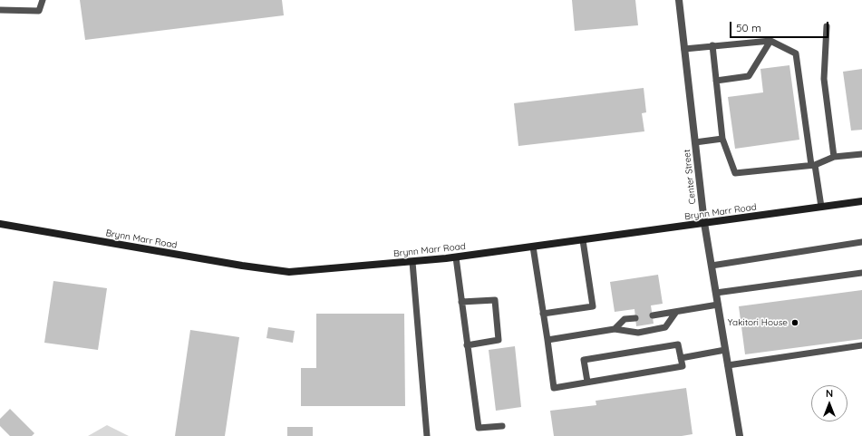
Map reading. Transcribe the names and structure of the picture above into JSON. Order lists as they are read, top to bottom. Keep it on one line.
{"streets":{"street":["Center Street","Brynn Marr Road"]},"crossings":[["Center Street","Brynn Marr Road"]],"places":["Yakitori House"],"scale_bar":"50 m","north":"top"}
